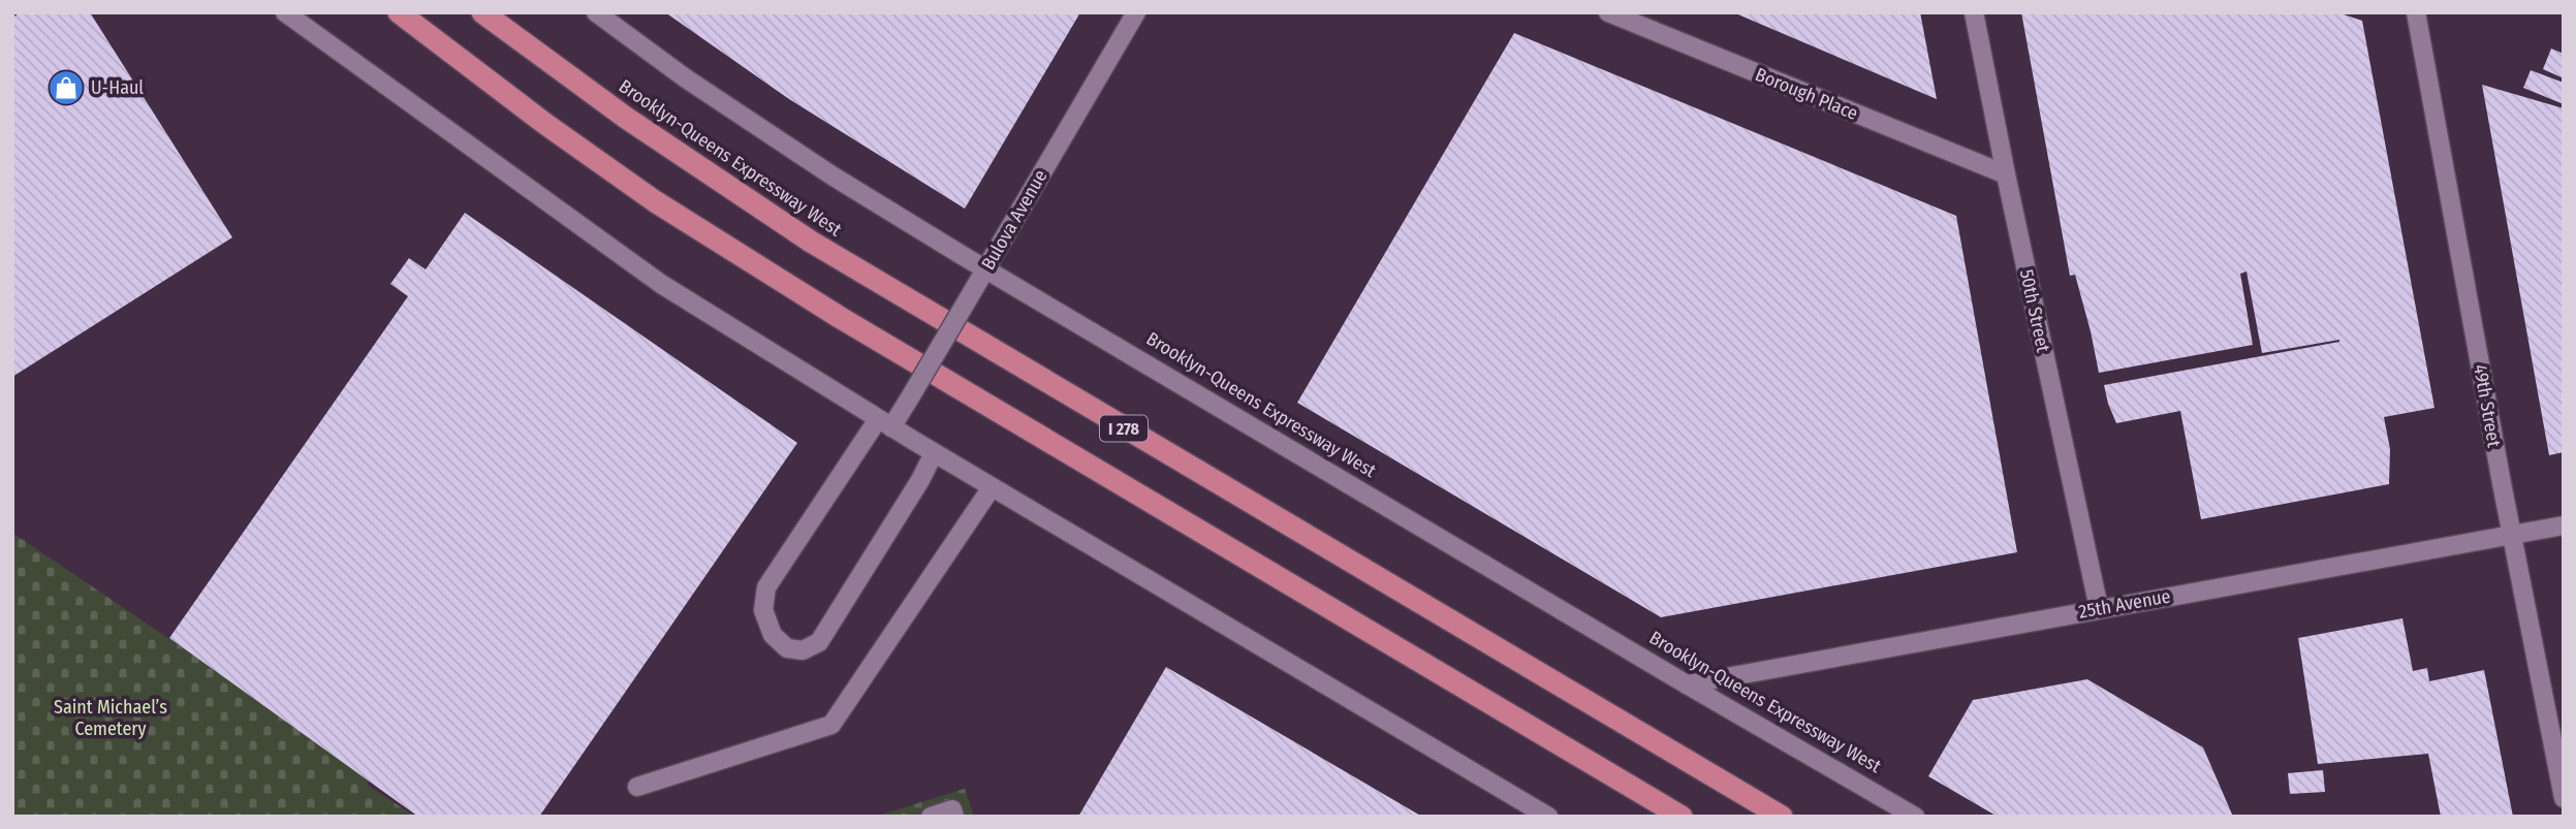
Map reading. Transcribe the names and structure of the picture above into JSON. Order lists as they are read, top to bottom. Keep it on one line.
{"streets":{"highway":["Brooklyn-Queens Expressway West","I 278"],"street":["Borough Place","Bulova Avenue","50th Street","49th Street","25th Avenue"]},"crossings":[["Borough Place","50th Street"],["Brooklyn-Queens Expressway West","Bulova Avenue"],["Brooklyn-Queens Expressway West","25th Avenue"],["50th Street","25th Avenue"],["49th Street","25th Avenue"]],"parks":["Saint Michael’s Cemetery"],"places":{"shop":["U-Haul"]}}
